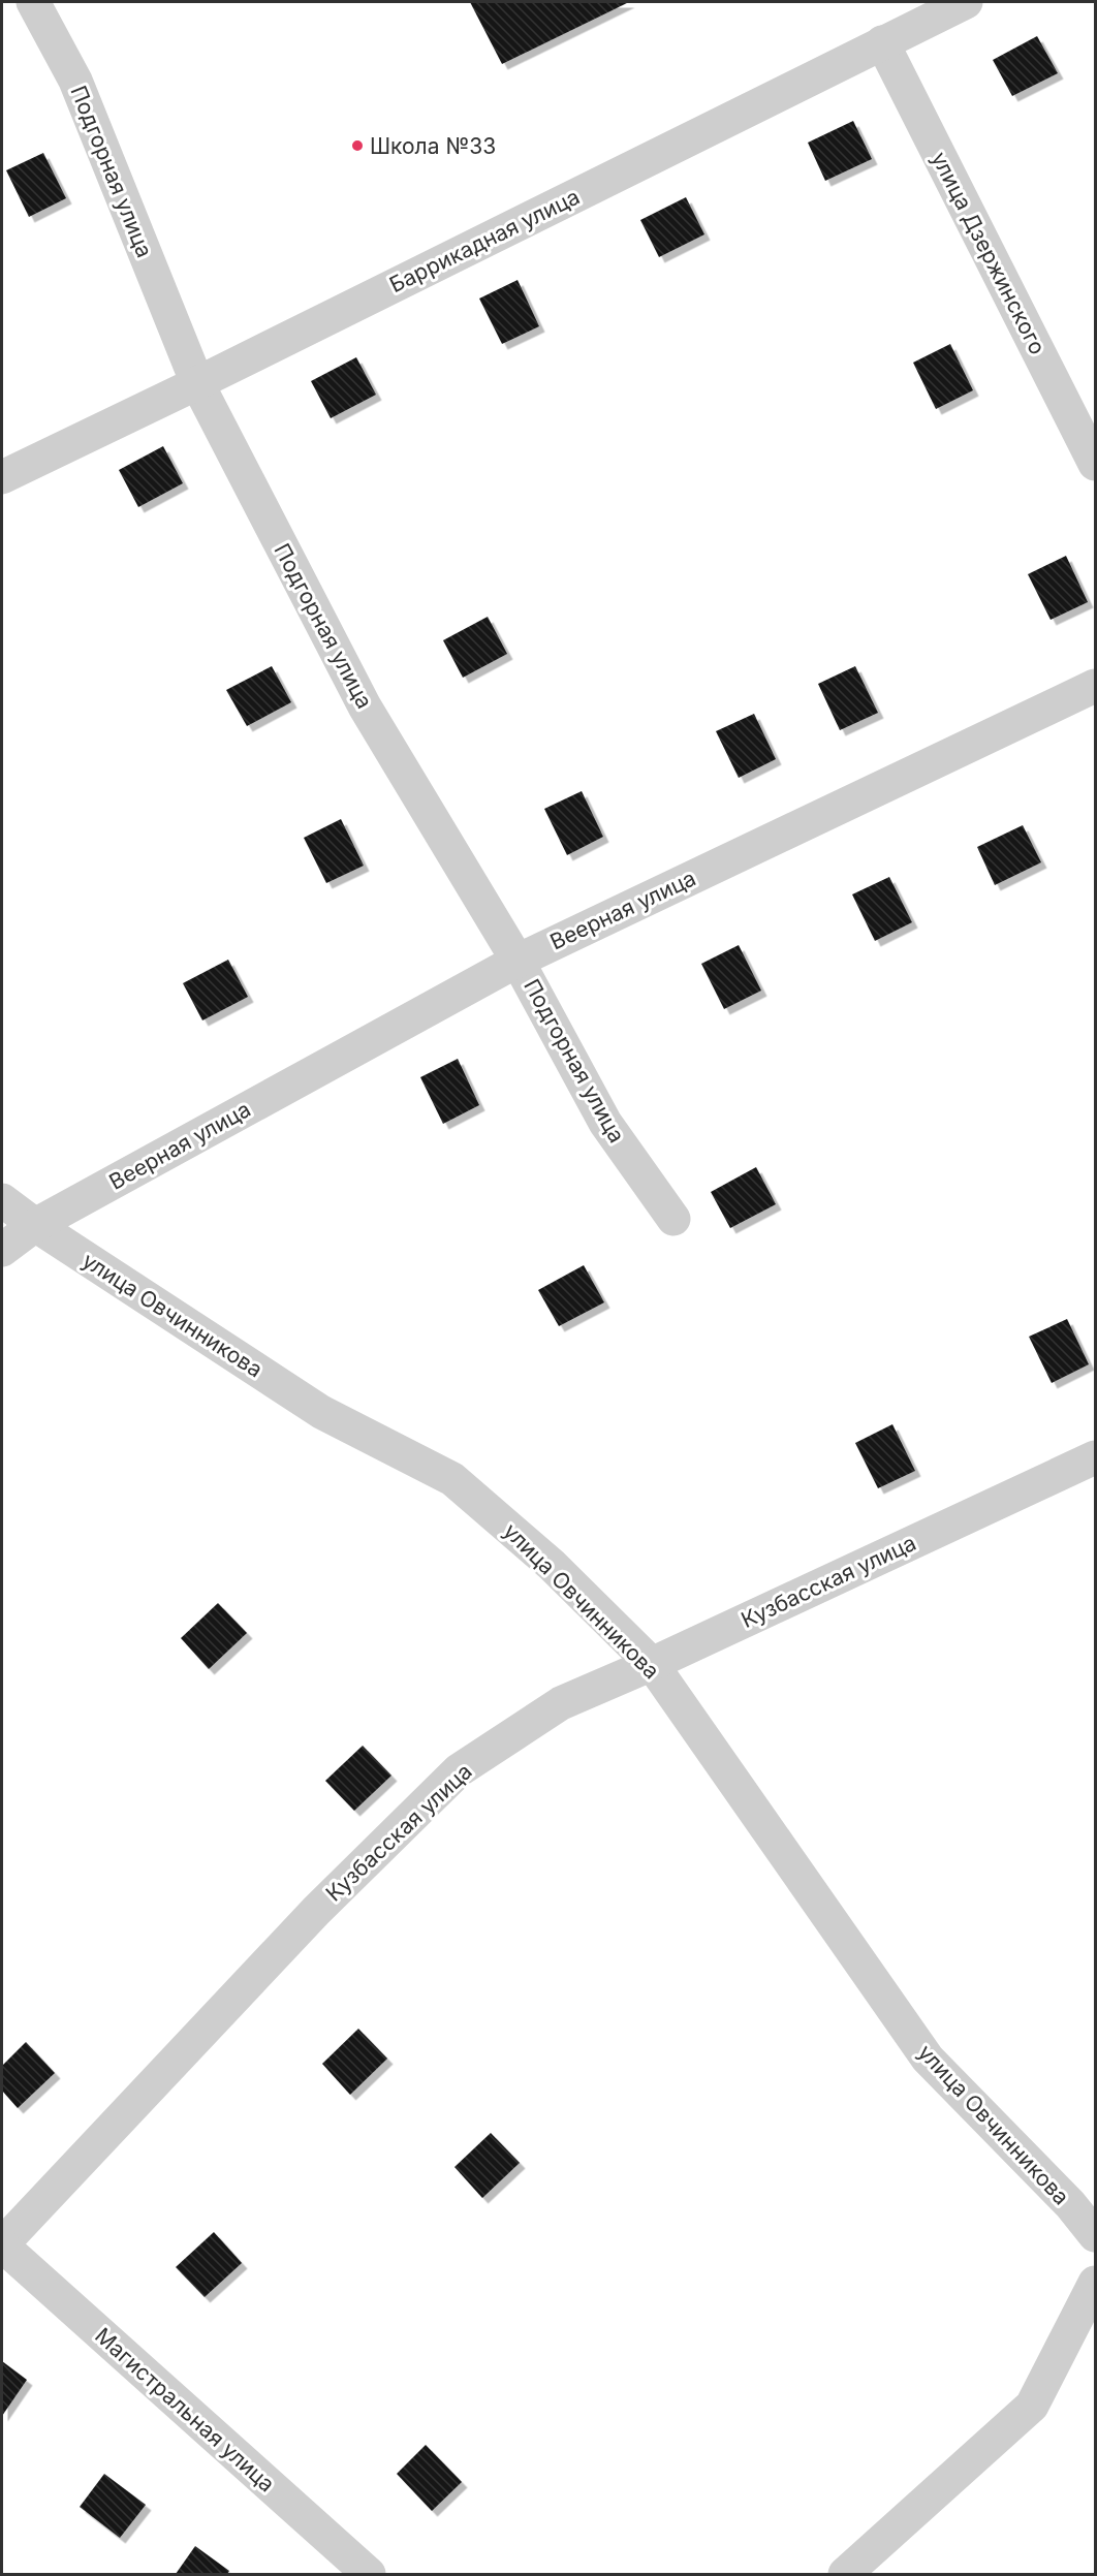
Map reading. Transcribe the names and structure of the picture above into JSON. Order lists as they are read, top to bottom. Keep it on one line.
{"streets":{"street":["Подгорная улица","Баррикадная улица","улица Дзержинского","Веерная улица","улица Овчинникова","Кузбасская улица","Магистральная улица"]},"crossings":[["Подгорная улица","Баррикадная улица"],["Подгорная улица","Веерная улица"],["Баррикадная улица","улица Дзержинского"],["Веерная улица","улица Овчинникова"],["улица Овчинникова","Кузбасская улица"],["Кузбасская улица","Магистральная улица"]],"places":["Школа №33"]}
